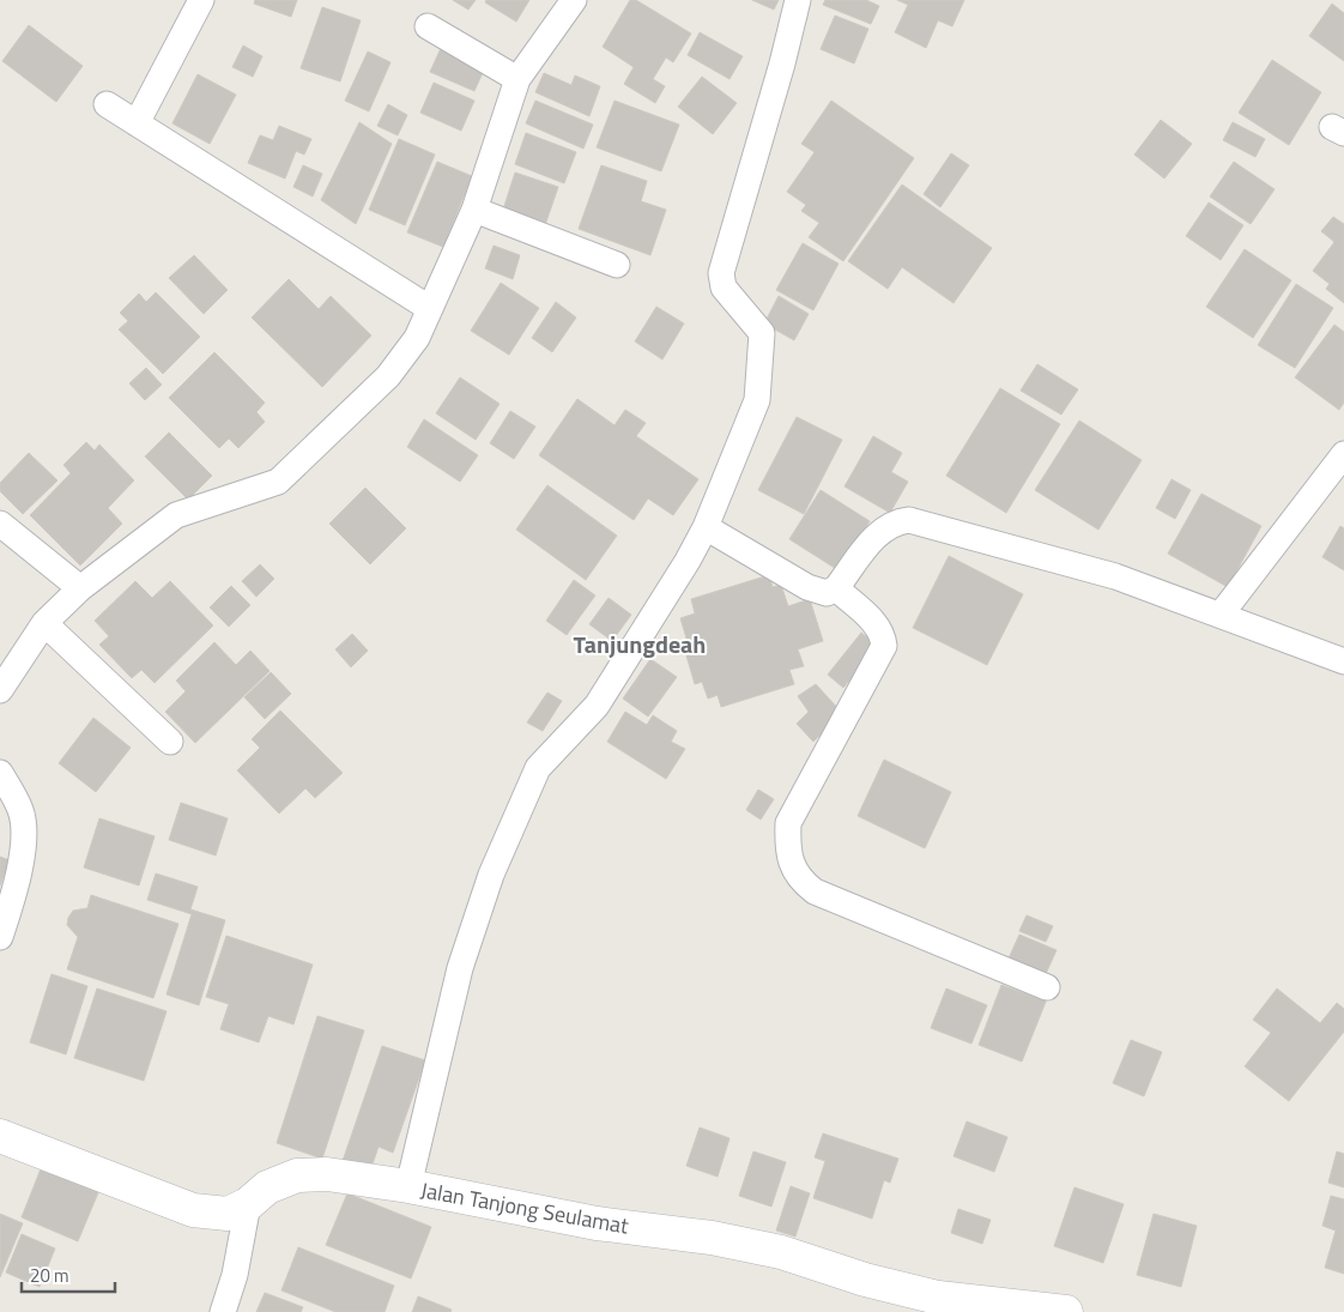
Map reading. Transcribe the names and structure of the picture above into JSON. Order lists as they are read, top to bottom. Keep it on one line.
{"streets":{"street":["Jalan Tanjong Seulamat"]},"districts":["Tanjungdeah"],"scale_bar":"20 m"}
